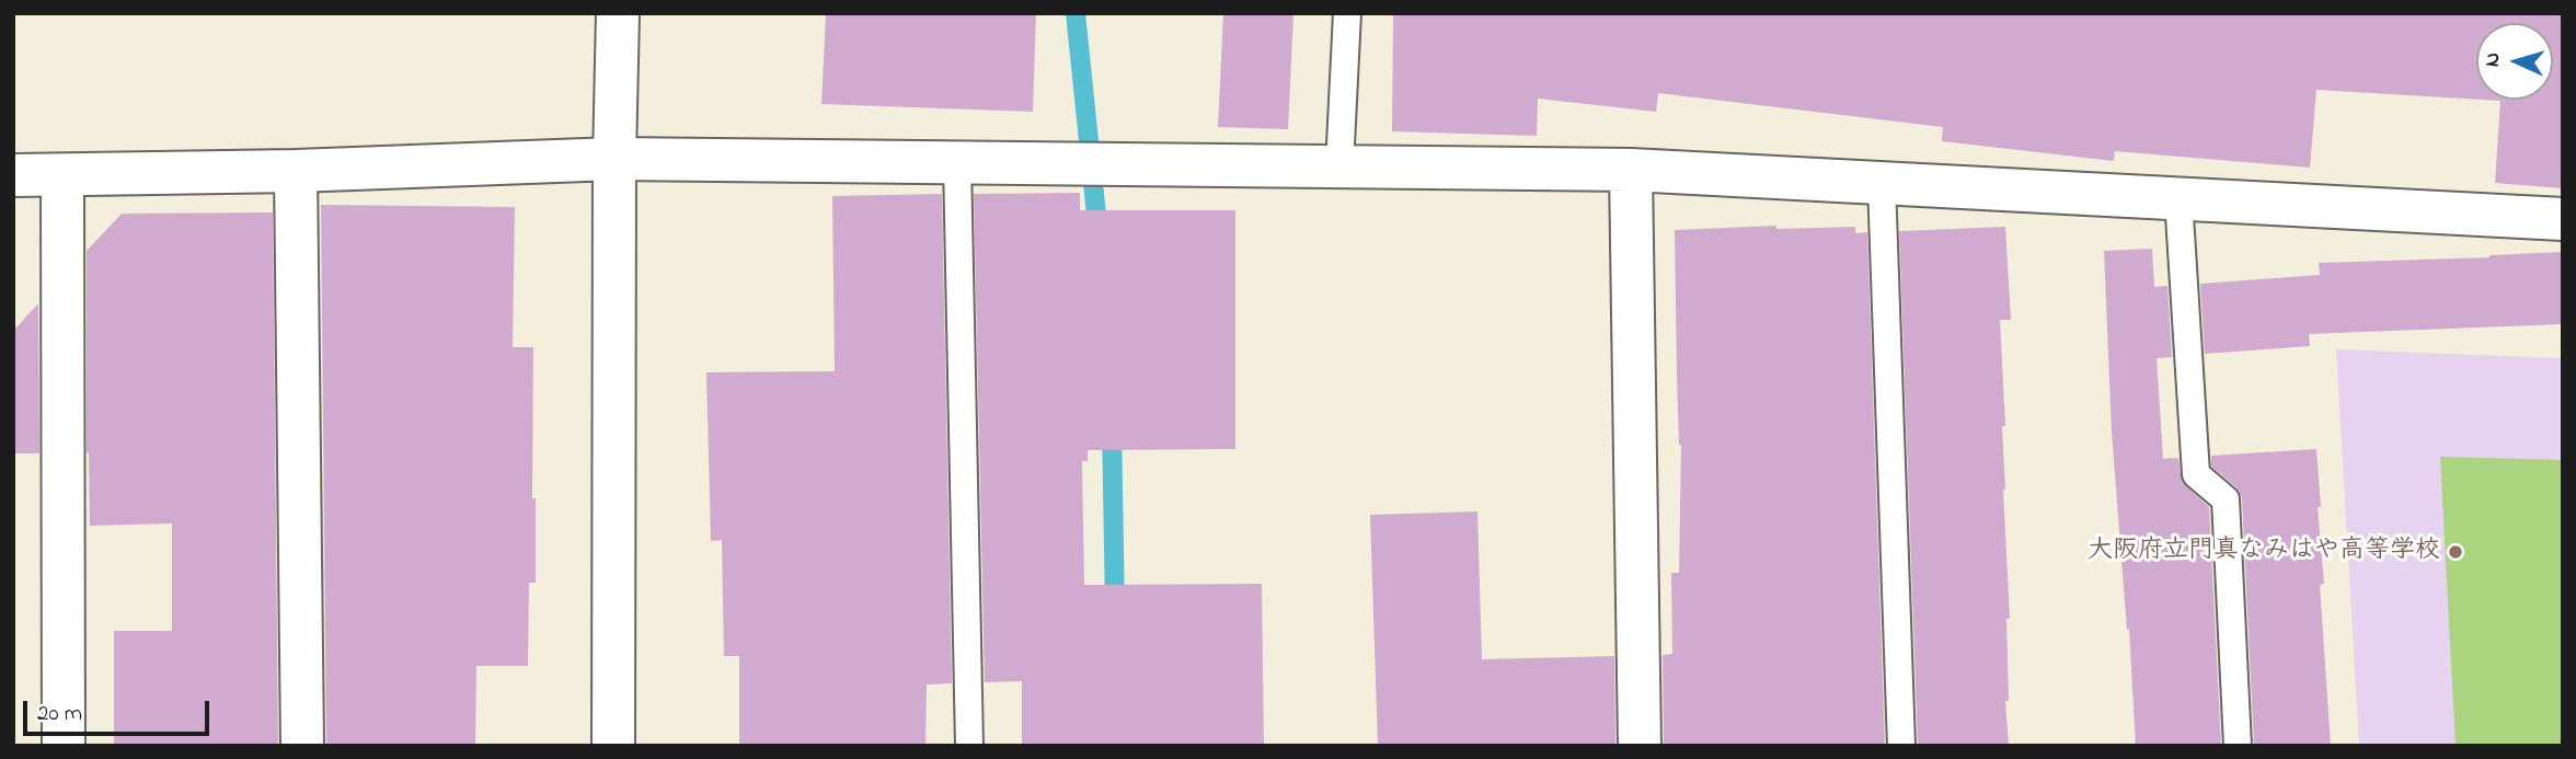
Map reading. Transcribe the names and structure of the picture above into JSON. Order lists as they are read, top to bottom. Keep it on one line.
{"places":["大阪府立門真なみはや高等学校"],"scale_bar":"20 m","north":"left"}
